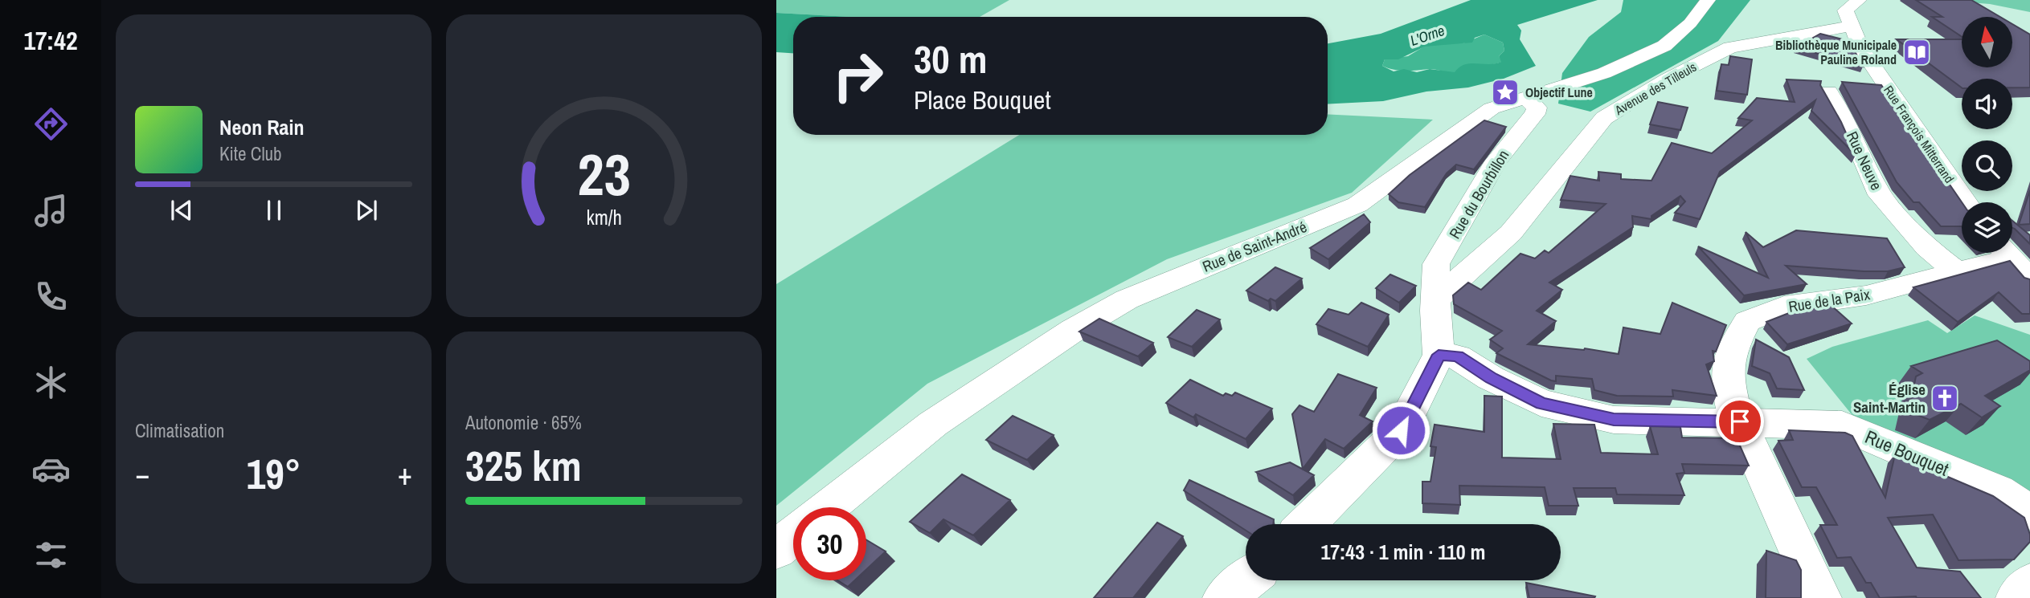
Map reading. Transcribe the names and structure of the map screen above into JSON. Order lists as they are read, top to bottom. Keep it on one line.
{"streets":{"street":["Avenue des Tilleuls","Rue François Mitterrand","Rue Neuve","Rue du Bourbillon","Rue de Saint-André","Rue de la Paix","Rue Bouquet"]},"crossings":[["Avenue des Tilleuls","Rue François Mitterrand"],["Avenue des Tilleuls","Rue du Bourbillon"],["Rue Neuve","Rue de la Paix"],["Rue du Bourbillon","Rue de Saint-André"],["Rue de la Paix","Rue Bouquet"]],"water":["L'Orne"],"places":{"library":["Bibliothèque Municipale Pauline Roland"],"place":["Objectif Lune"],"church":["Église Saint-Martin"]},"north":"top","page":{"tabs":"17:42","turn":["30 m","Place Bouquet"],"song":["Neon Rain","Kite Club"],"tile":["Climatisation",["Autonomie · 65%","325 km"]],"heat":["−","19°","+"],"limit":"30","trip":"17:43 · 1 min · 110 m","gauge":["23","km/h"]}}
